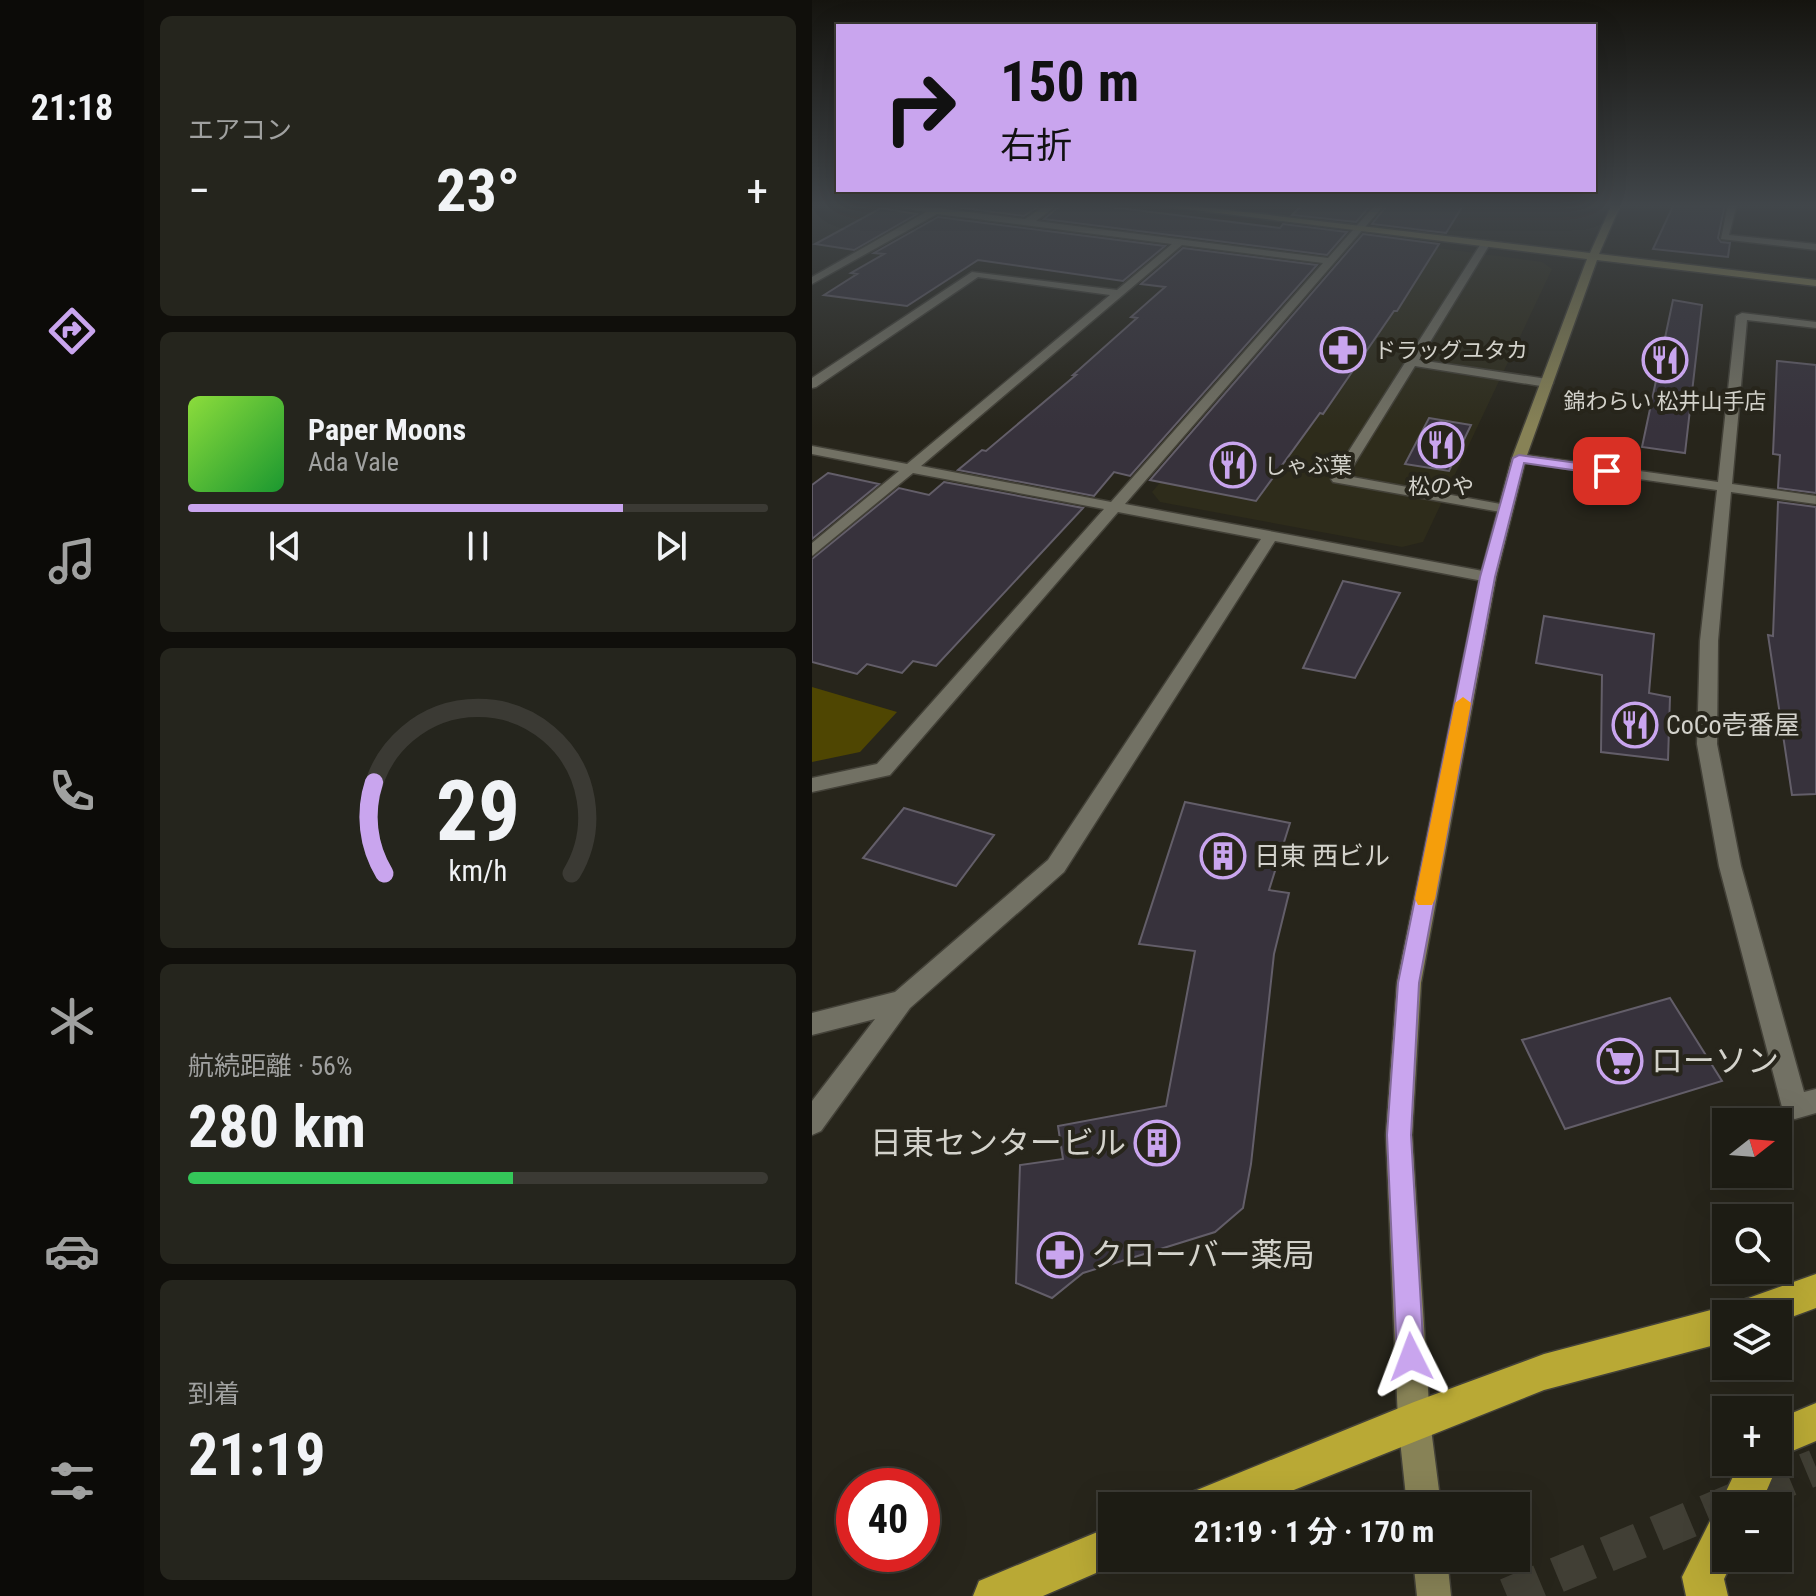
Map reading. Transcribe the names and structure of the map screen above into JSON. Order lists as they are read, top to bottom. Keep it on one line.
{"places":{"pharmacy":["ドラッグユタカ","クローバー薬局"],"restaurant":["錦わらい 松井山手店","松のや","しゃぶ葉","CoCo壱番屋"],"building":["日東 西ビル","日東センタービル"],"supermarket":["ローソン"]},"north":"right","page":{"tabs":"21:18","tile":["エアコン",["航続距離 · 56%","280 km"],["到着","21:19"]],"turn":["150 m","右折"],"heat":["−","23°","+"],"song":["Paper Moons","Ada Vale"],"map_buttons":["+","−"],"limit":"40","trip":"21:19 · 1 分 · 170 m","gauge":["29","km/h"]}}
